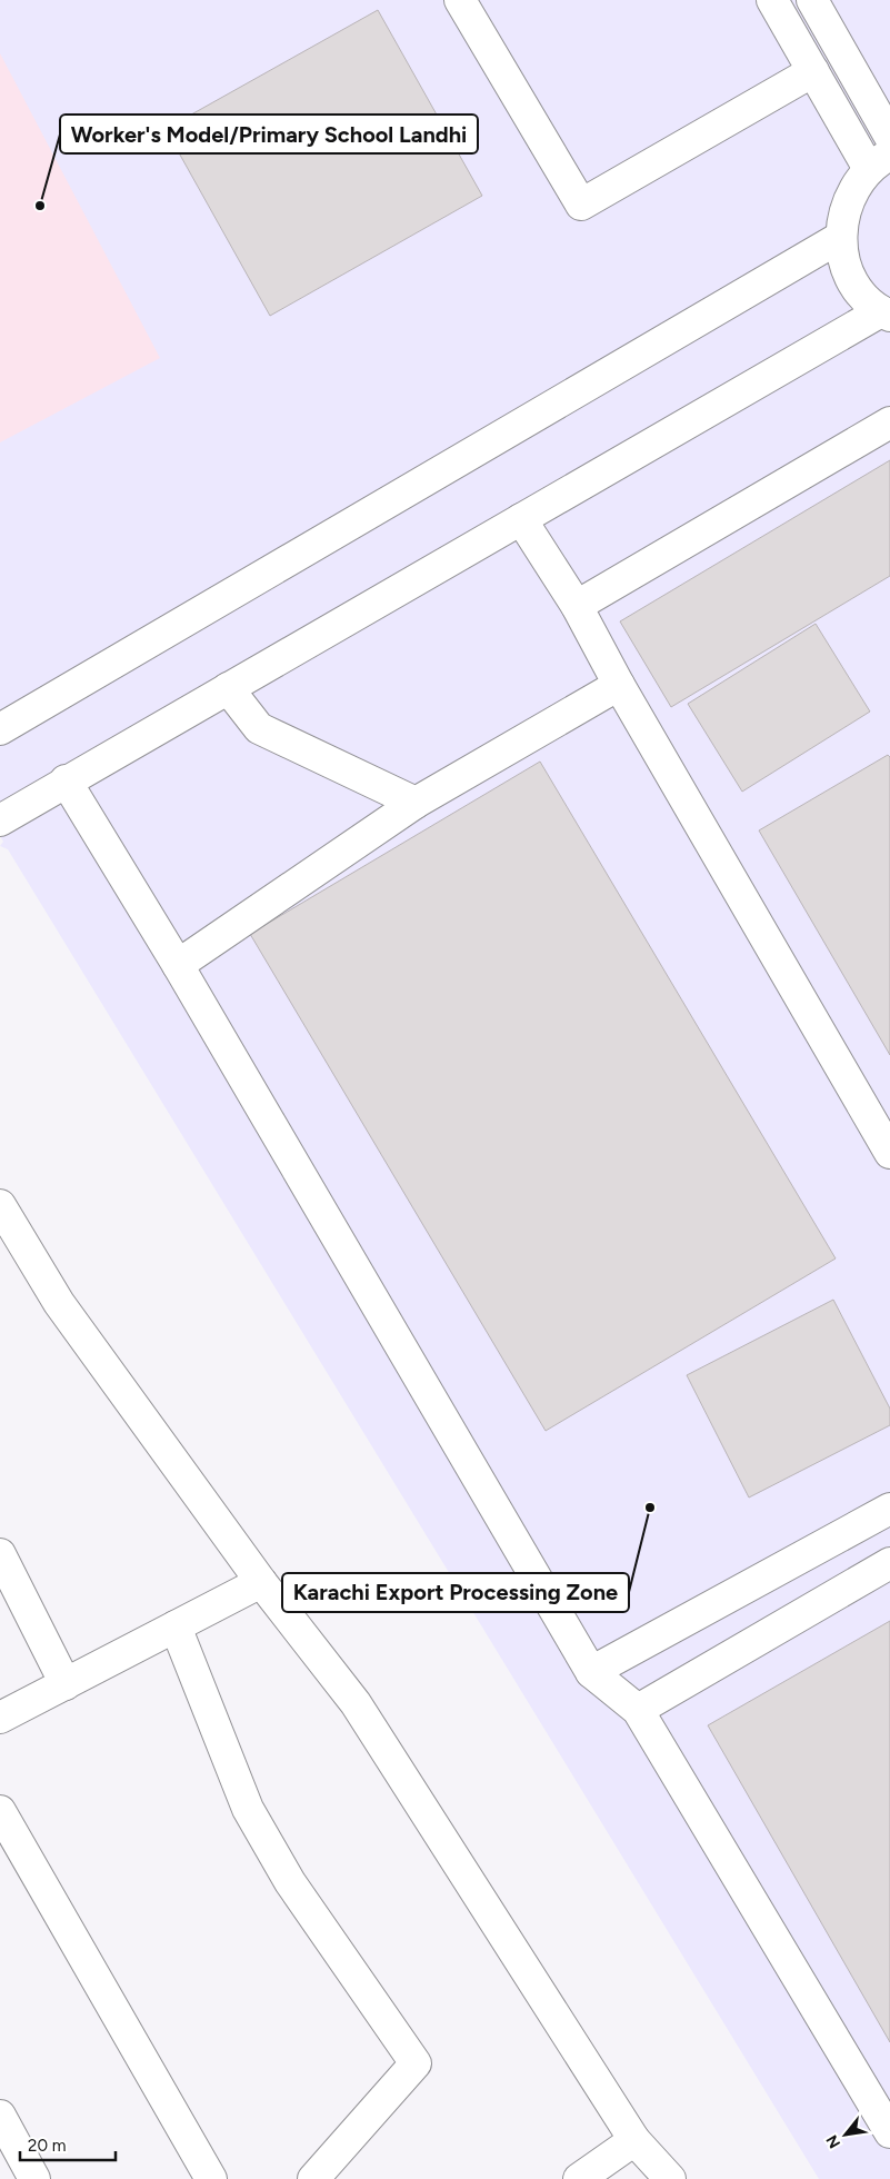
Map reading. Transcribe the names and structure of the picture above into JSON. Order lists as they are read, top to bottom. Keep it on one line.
{"places":["Worker's Model/Primary School Landhi","Karachi Export Processing Zone"],"scale_bar":"20 m","north":"bottom left"}
